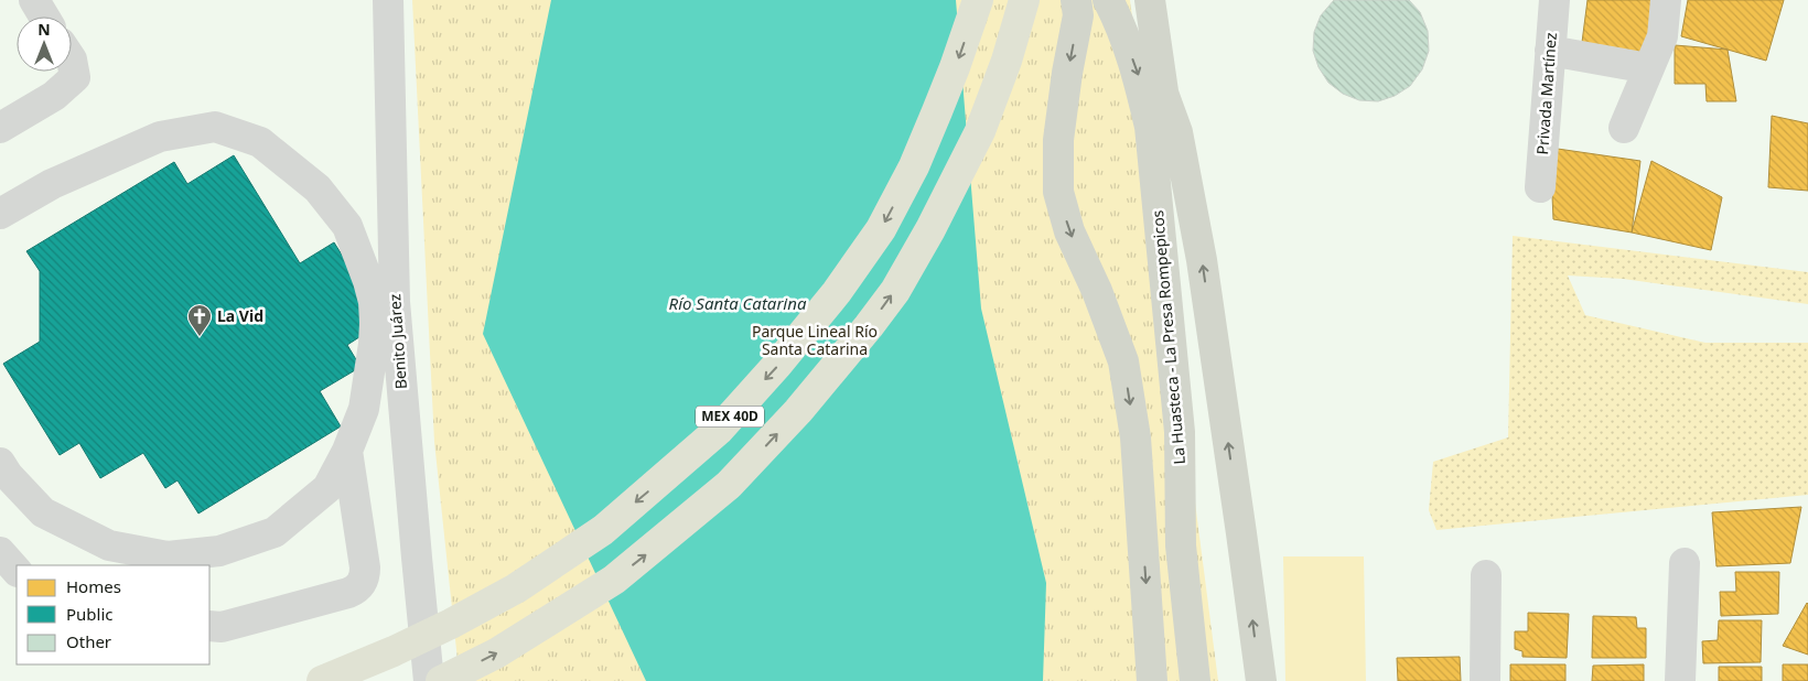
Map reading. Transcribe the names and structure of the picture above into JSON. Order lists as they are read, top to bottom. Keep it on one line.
{"streets":{"highway":["MEX 40D"],"main road":["La Huasteca - La Presa Rompepicos"],"street":["Privada Martínez","Benito Juárez"]},"water":["Río Santa Catarina"],"parks":["Parque Lineal Río Santa Catarina"],"places":{"church":["La Vid"]},"legend":["Homes","Public","Other"],"north":"top"}
